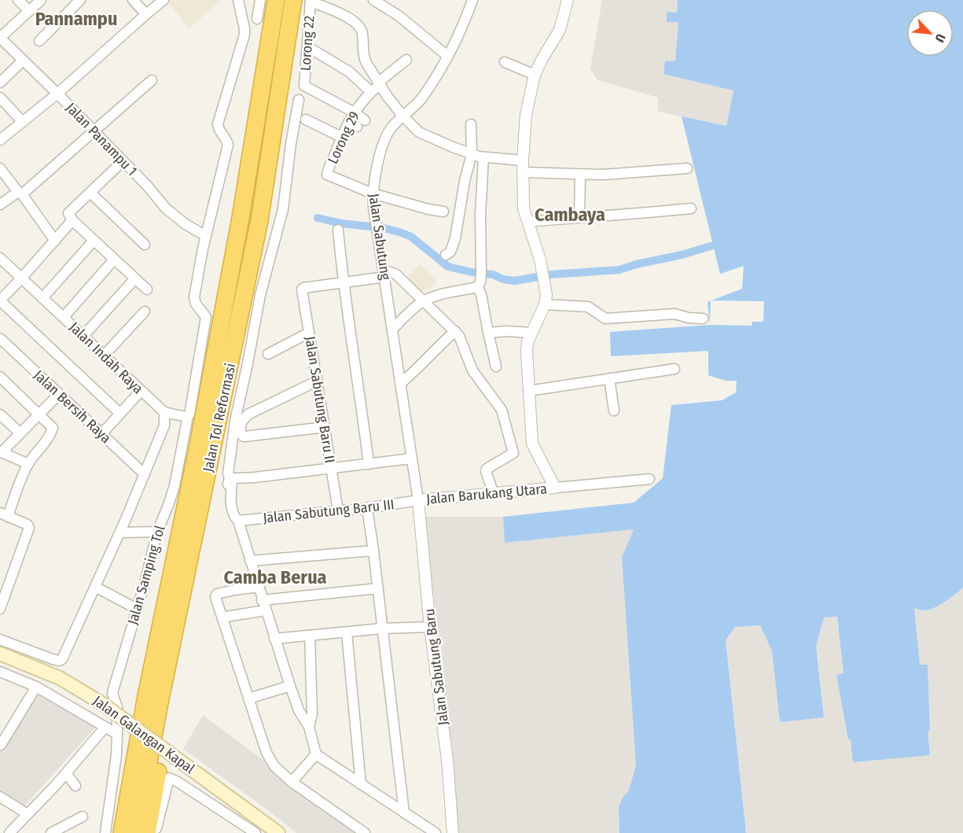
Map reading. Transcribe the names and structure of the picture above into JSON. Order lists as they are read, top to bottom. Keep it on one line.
{"streets":{"highway":["Jalan Tol Reformasi"],"main road":["Jalan Galangan Kapal"],"street":["Lorong 22","Lorong 29","Jalan Panampu 1","Jalan Sabutung","Jalan Indah Raya","Jalan Sabutung Baru II","Jalan Bersih Raya","Jalan Barukang Utara","Jalan Sabutung Baru III","Jalan Samping Tol","Jalan Sabutung Baru"]},"crossings":[["Lorong 22","Lorong 29"],["Lorong 29","Jalan Sabutung"],["Jalan Panampu 1","Jalan Samping Tol"],["Jalan Sabutung","Jalan Barukang Utara"],["Jalan Sabutung","Jalan Sabutung Baru III"],["Jalan Sabutung","Jalan Sabutung Baru"],["Jalan Sabutung Baru II","Jalan Sabutung Baru III"],["Jalan Barukang Utara","Jalan Sabutung Baru III"],["Jalan Barukang Utara","Jalan Sabutung Baru"],["Jalan Sabutung Baru III","Jalan Sabutung Baru"]],"districts":["Pannampu","Cambaya","Camba Berua"],"north":"bottom right"}
